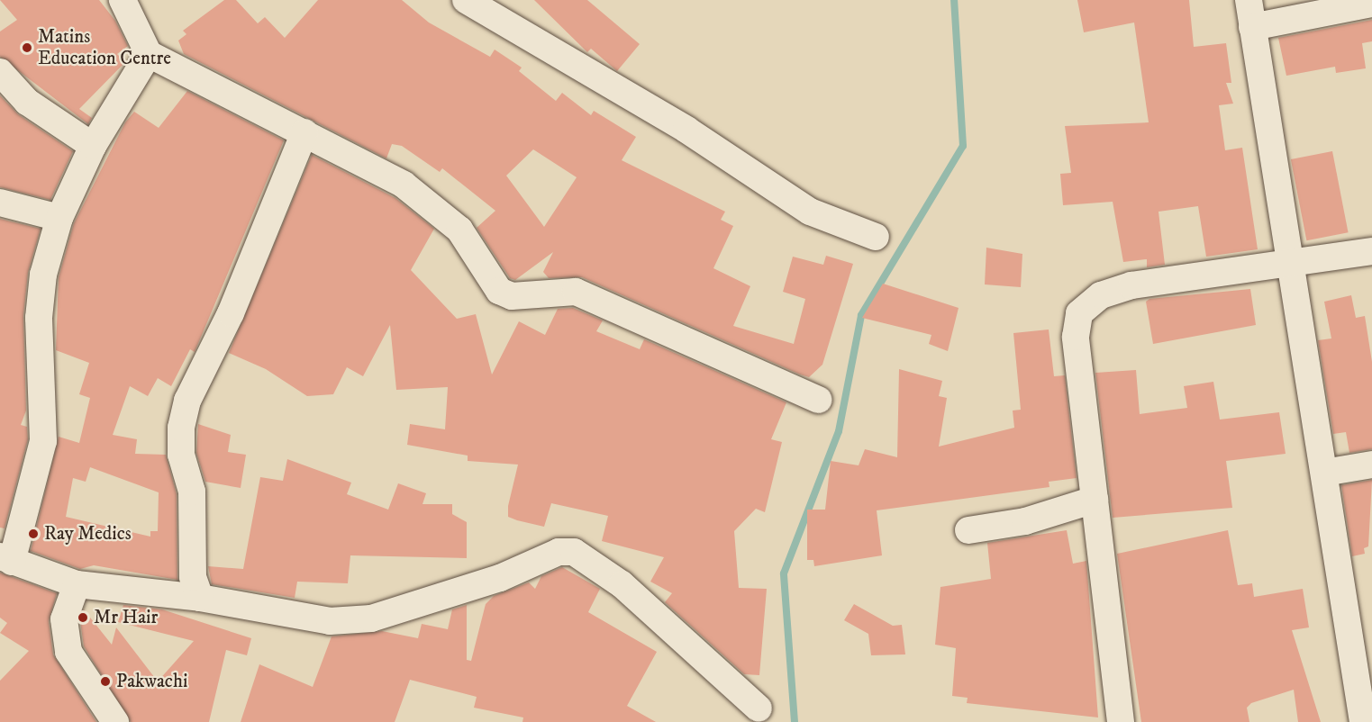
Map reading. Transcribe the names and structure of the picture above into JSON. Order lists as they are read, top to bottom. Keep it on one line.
{"places":["Matins Education Centre","Ray Medics","Mr Hair","Pakwachi"]}
